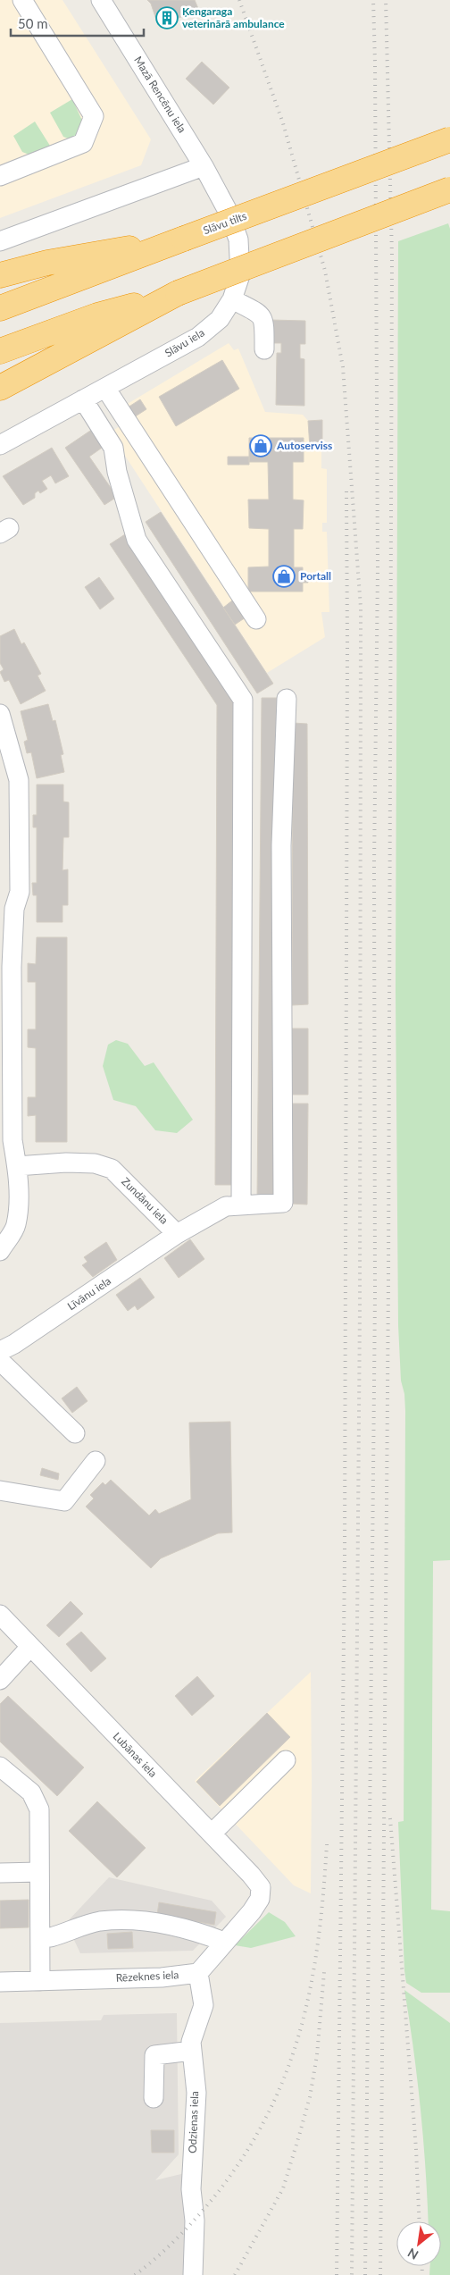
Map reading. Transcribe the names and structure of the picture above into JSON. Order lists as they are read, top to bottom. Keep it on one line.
{"streets":{"highway":["Slāvu tilts"],"street":["Mazā Rencēnu iela","Slāvu iela","Zundānu iela","Līvānu iela","Lubānas iela","Rēzeknes iela","Odzienas iela"]},"crossings":[["Mazā Rencēnu iela","Slāvu iela"],["Zundānu iela","Līvānu iela"],["Rēzeknes iela","Odzienas iela"]],"places":{"building":["Ķengaraga veterinārā ambulance"],"shop":["Autoserviss","Portall"]},"scale_bar":"50 m","north":"bottom left"}
